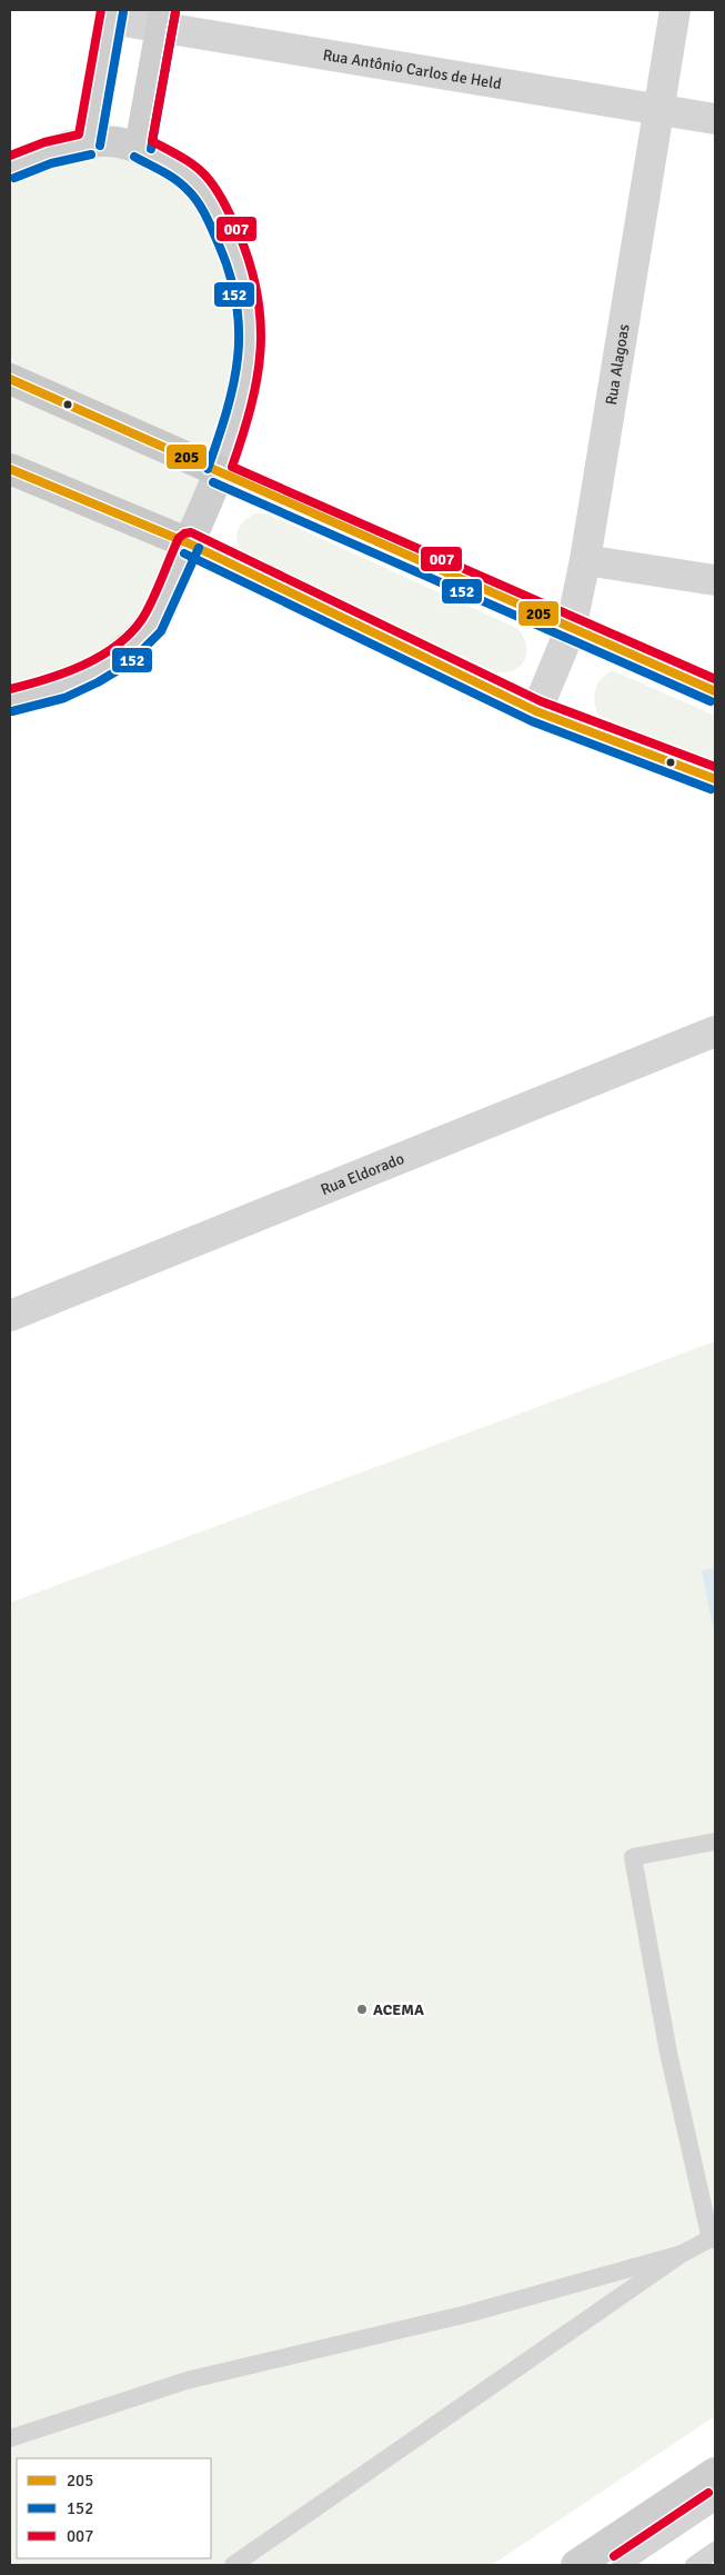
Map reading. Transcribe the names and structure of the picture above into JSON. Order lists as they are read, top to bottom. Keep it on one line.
{"streets":{"street":["Rua Antônio Carlos de Held","Rua Alagoas","Rua Eldorado"]},"crossings":[["Rua Antônio Carlos de Held","Rua Alagoas"]],"places":["ACEMA"],"lines":["transit line 007","transit line 152","transit line 205"],"legend":["205","152","007"]}
